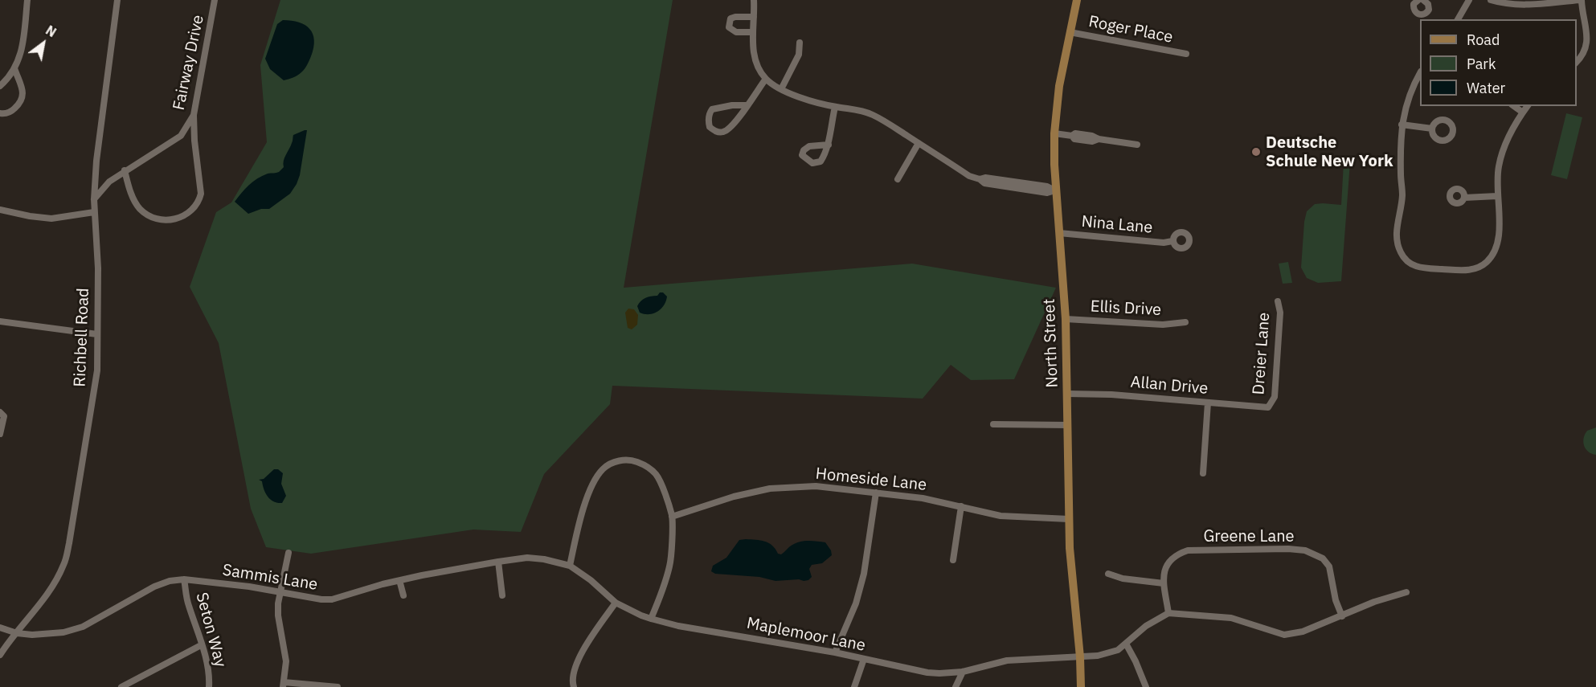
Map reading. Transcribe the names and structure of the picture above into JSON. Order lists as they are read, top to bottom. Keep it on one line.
{"streets":{"main road":["North Street"],"street":["Roger Place","Fairway Drive","Nina Lane","Ellis Drive","Richbell Road","Dreier Lane","Allan Drive","Homeside Lane","Greene Lane","Sammis Lane","Seton Way","Maplemoor Lane"]},"crossings":[["Roger Place","North Street"],["Fairway Drive","Richbell Road"],["Nina Lane","North Street"],["Ellis Drive","North Street"],["Richbell Road","Sammis Lane"],["North Street","Allan Drive"],["North Street","Homeside Lane"],["North Street","Maplemoor Lane"],["Dreier Lane","Allan Drive"],["Greene Lane","Maplemoor Lane"],["Sammis Lane","Seton Way"],["Sammis Lane","Maplemoor Lane"]],"places":["Deutsche Schule New York"],"legend":["Road","Park","Water"],"north":"top right"}
